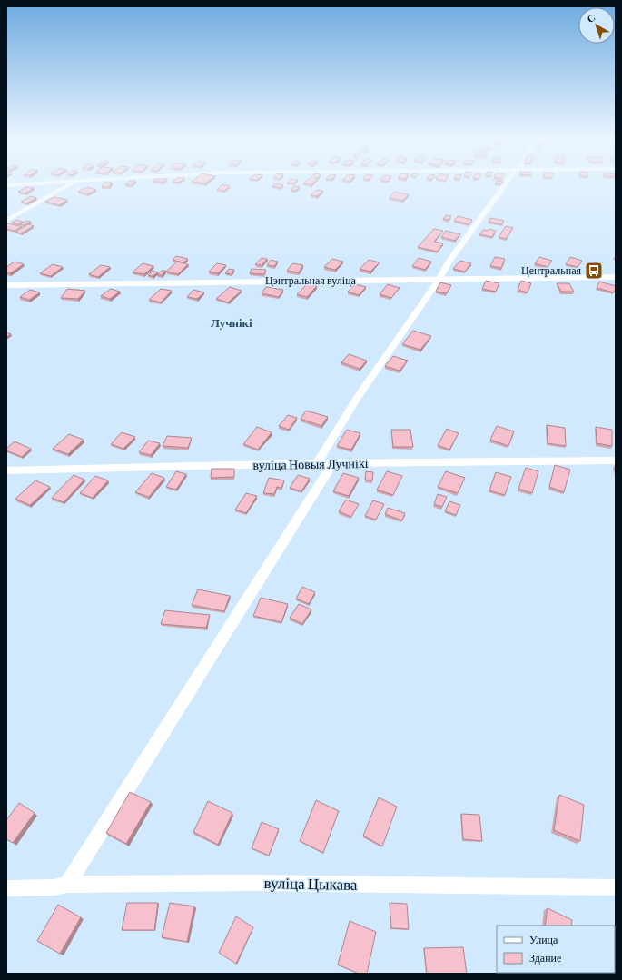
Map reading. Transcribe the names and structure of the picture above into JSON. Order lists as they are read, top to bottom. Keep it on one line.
{"streets":{"main road":["Цэнтральная вуліца"],"street":["вуліца Новыя Лучнікі","вуліца Цыкава"]},"districts":["Лучнікі"],"places":{"bus stop":["Центральная"]},"legend":["Улица","Здание"],"north":"top left"}
